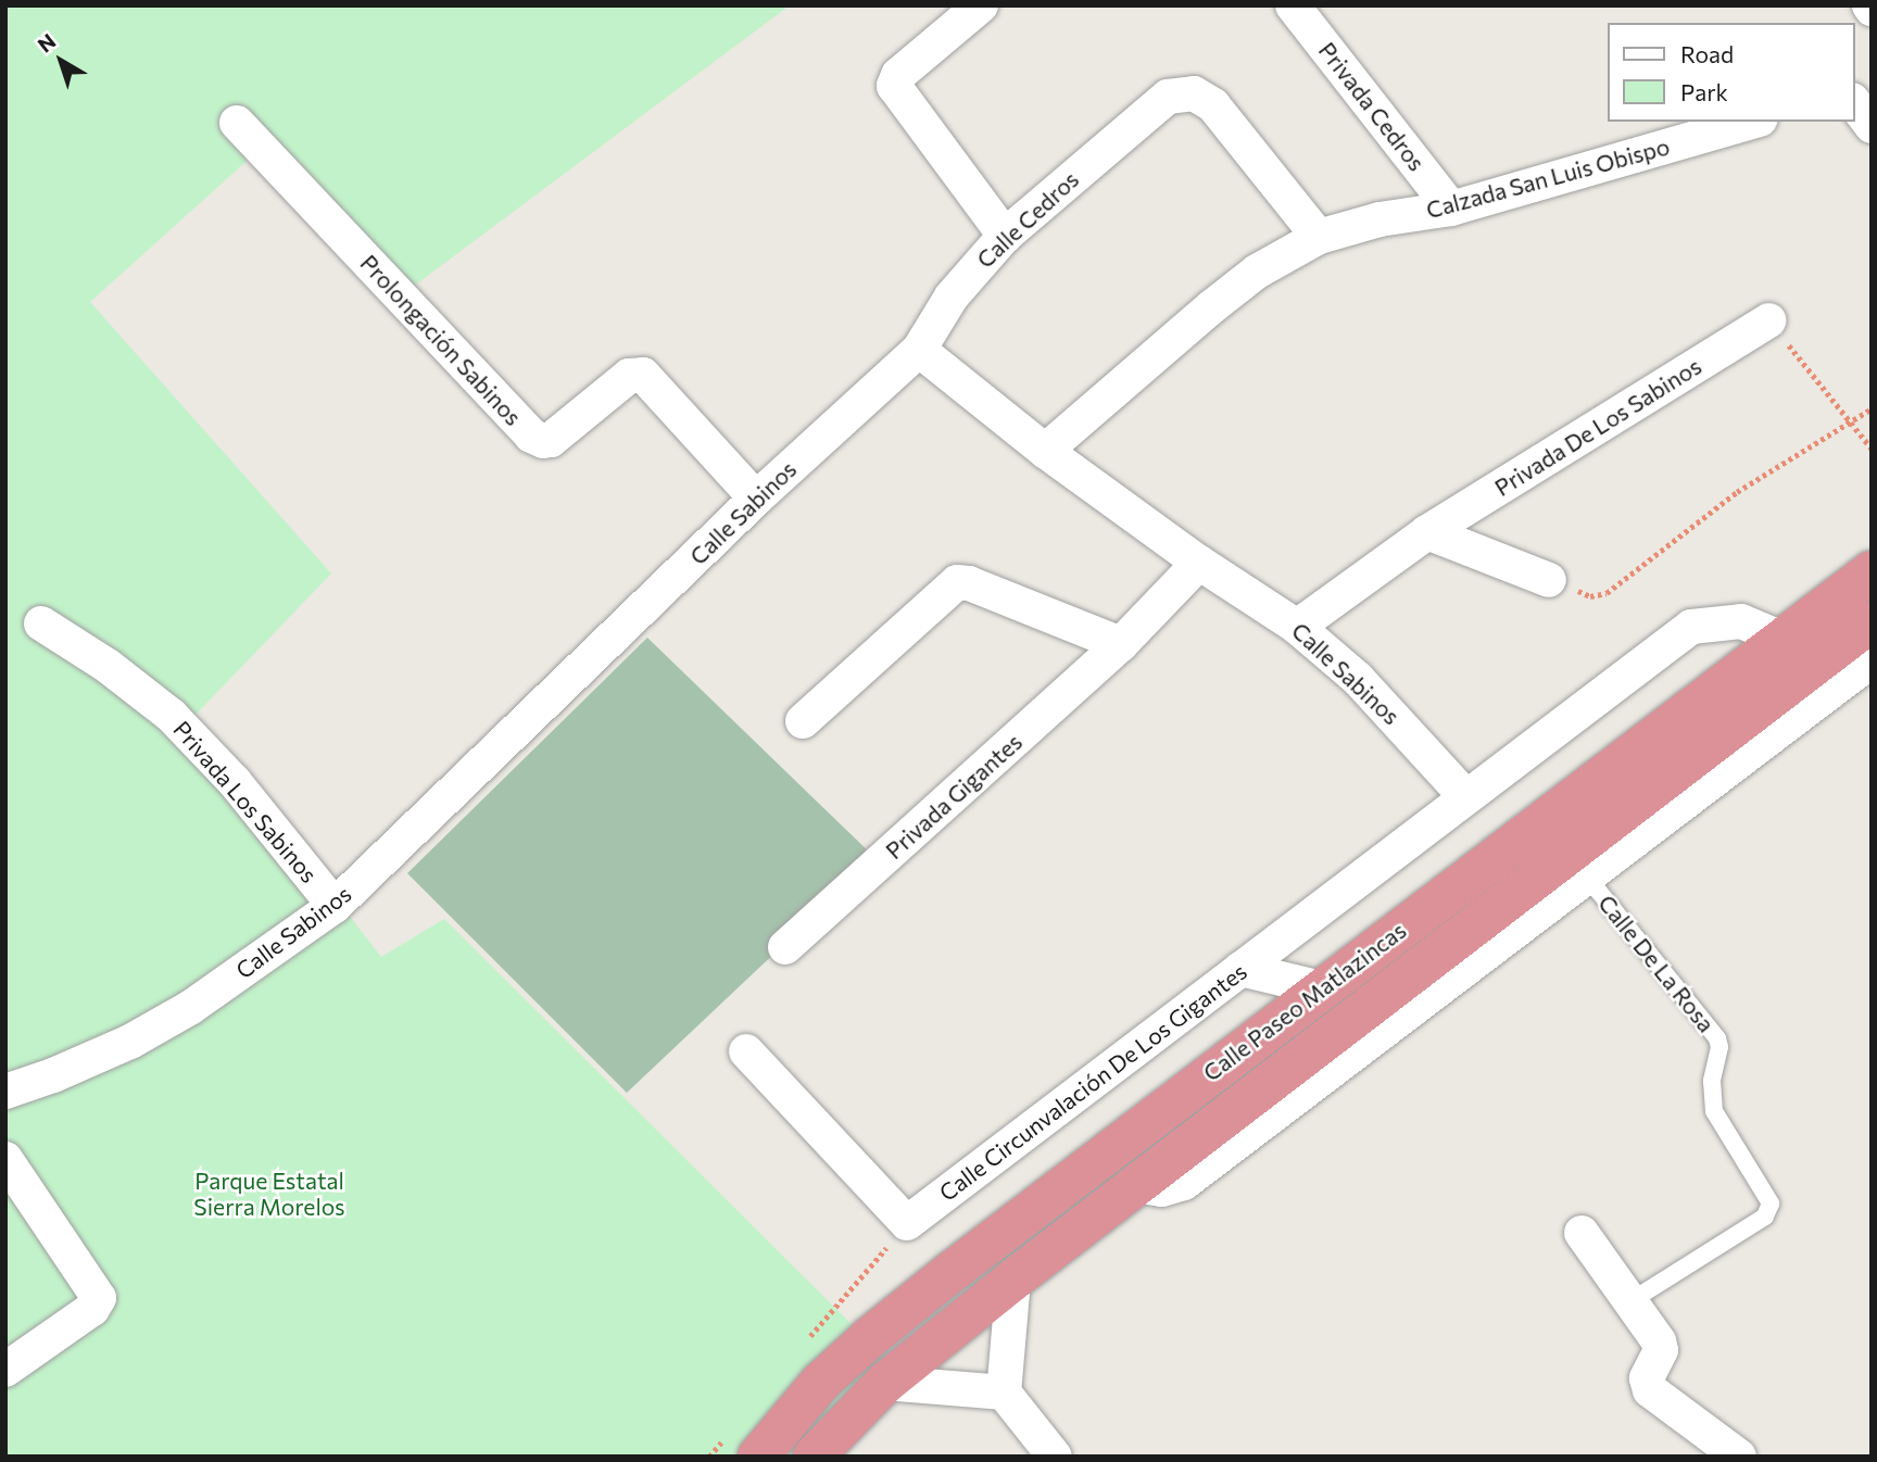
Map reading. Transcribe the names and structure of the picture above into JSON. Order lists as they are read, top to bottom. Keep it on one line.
{"streets":{"highway":["Calle Paseo Matlazincas"],"street":["Privada Cedros","Calzada San Luis Obispo","Calle Cedros","Prolongación Sabinos","Privada De Los Sabinos","Calle Sabinos","Privada Gigantes","Privada Los Sabinos","Calle Circunvalación De Los Gigantes"],"lane":["Calle De La Rosa"]},"crossings":[["Privada Cedros","Calzada San Luis Obispo"],["Calzada San Luis Obispo","Calle Cedros"],["Calzada San Luis Obispo","Calle Sabinos"],["Calle Cedros","Calle Sabinos"],["Prolongación Sabinos","Calle Sabinos"],["Privada De Los Sabinos","Calle Sabinos"],["Calle Sabinos","Privada Gigantes"],["Calle Sabinos","Privada Los Sabinos"],["Calle Sabinos","Calle Circunvalación De Los Gigantes"],["Calle Paseo Matlazincas","Calle Circunvalación De Los Gigantes"]],"parks":["Parque Estatal Sierra Morelos"],"legend":["Road","Park"],"north":"top left"}
